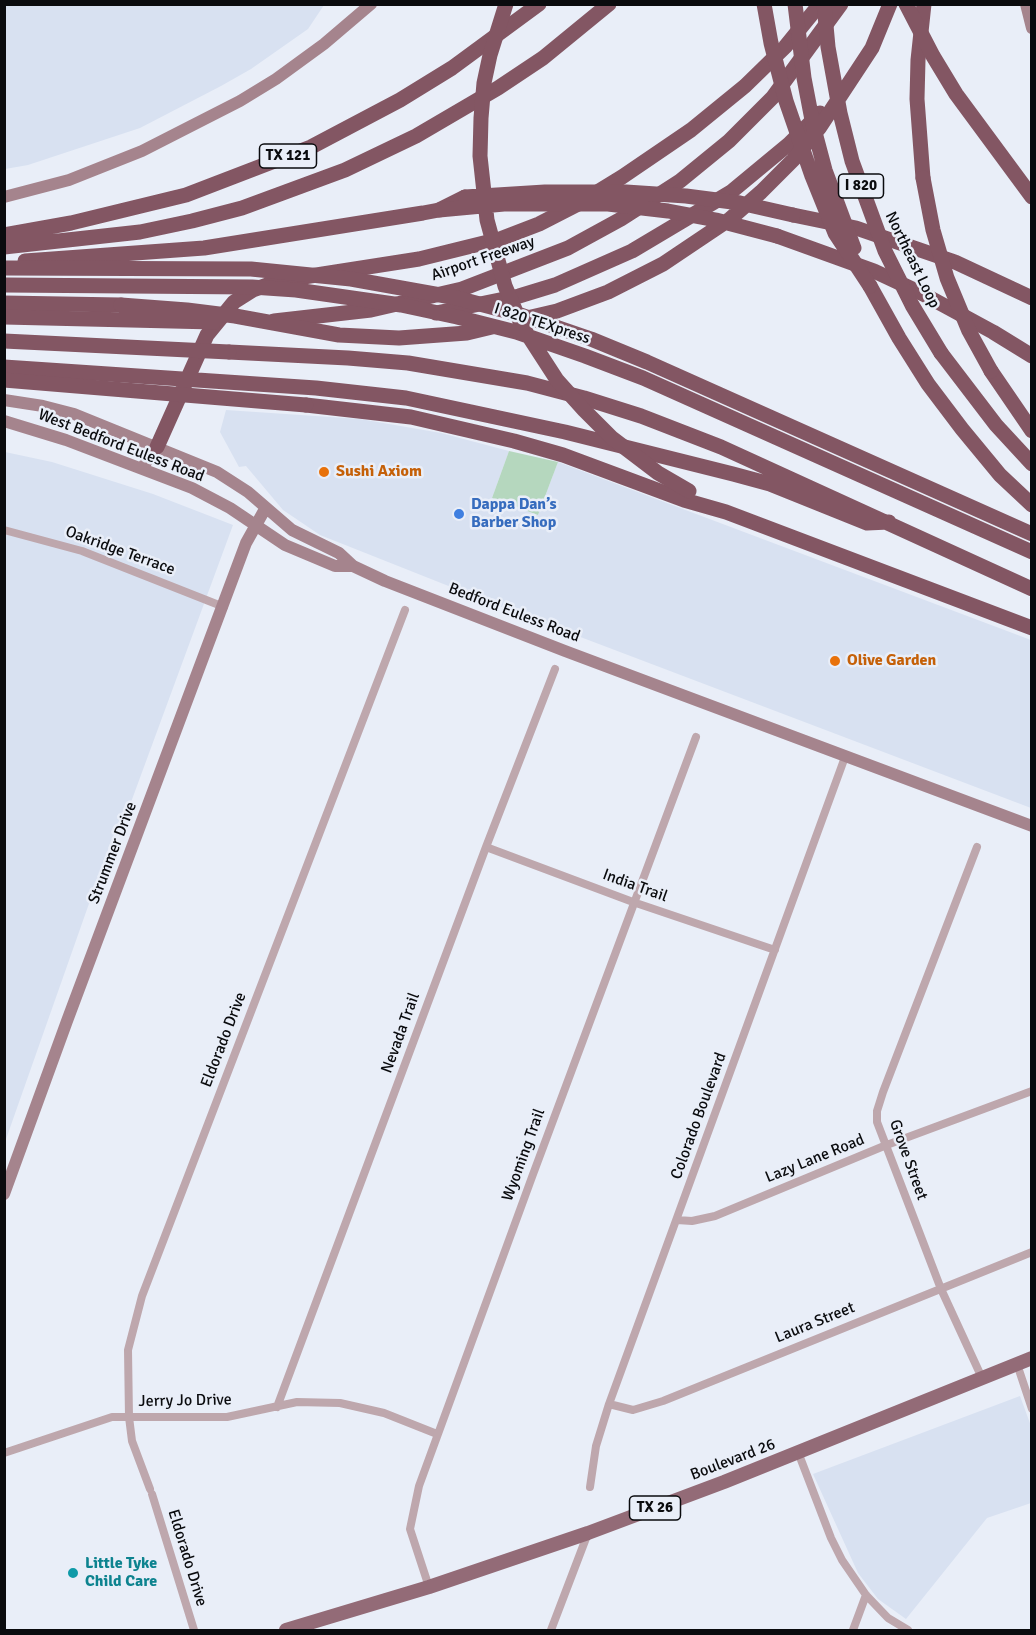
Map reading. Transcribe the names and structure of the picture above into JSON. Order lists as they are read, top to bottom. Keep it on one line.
{"streets":{"highway":["TX 121","I 820","Airport Freeway","Northeast Loop","I 820 TEXpress"],"main road":["West Bedford Euless Road","Bedford Euless Road","Strummer Drive","Boulevard 26","TX 26"],"street":["Oakridge Terrace","India Trail","Nevada Trail","Eldorado Drive","Colorado Boulevard","Wyoming Trail","Lazy Lane Road","Grove Street","Laura Street","Jerry Jo Drive"]},"crossings":[["West Bedford Euless Road","Bedford Euless Road"],["West Bedford Euless Road","Strummer Drive"],["Oakridge Terrace","Strummer Drive"],["Bedford Euless Road","Strummer Drive"],["Bedford Euless Road","Colorado Boulevard"],["India Trail","Nevada Trail"],["India Trail","Colorado Boulevard"],["India Trail","Wyoming Trail"],["Nevada Trail","Jerry Jo Drive"],["Eldorado Drive","Jerry Jo Drive"],["Colorado Boulevard","Lazy Lane Road"],["Colorado Boulevard","Laura Street"],["Wyoming Trail","Jerry Jo Drive"],["Wyoming Trail","Boulevard 26"],["Lazy Lane Road","Grove Street"],["Grove Street","Laura Street"],["Grove Street","Boulevard 26"]],"places":["Sushi Axiom","Dappa Dan’s Barber Shop","Olive Garden","Little Tyke Child Care"]}
